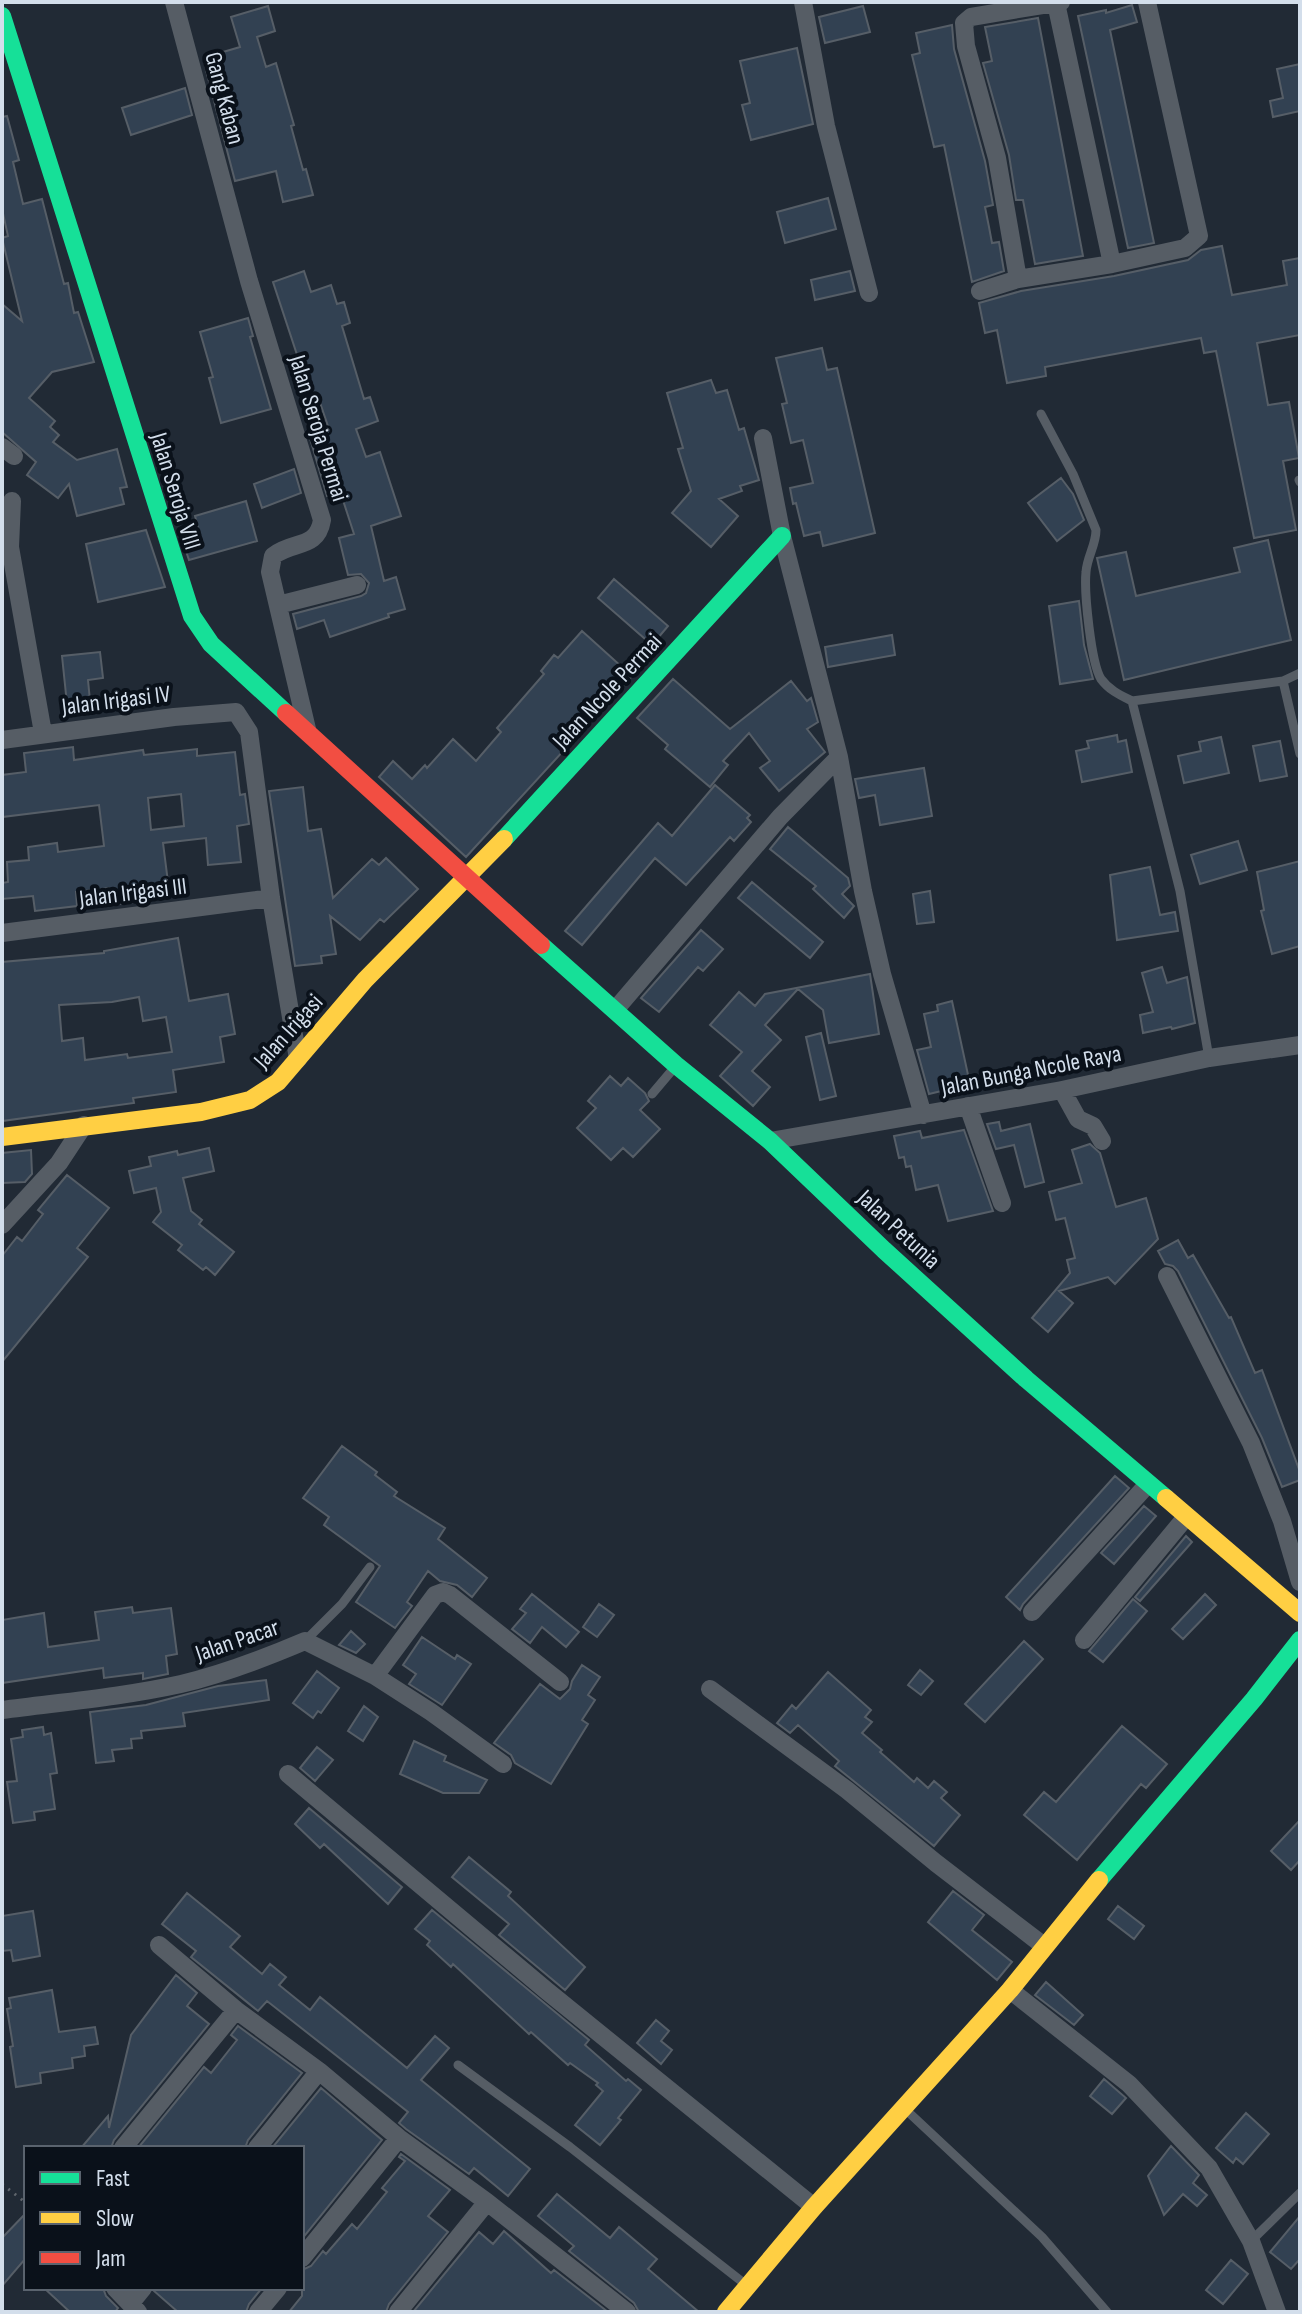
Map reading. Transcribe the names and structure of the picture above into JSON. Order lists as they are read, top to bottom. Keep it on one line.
{"streets":{"street":["Gang Kaban","Jalan Seroja Permai","Jalan Seroja VIII","Jalan Ncole Permai","Jalan Irigasi IV","Jalan Irigasi III","Jalan Irigasi","Jalan Bunga Ncole Raya","Jalan Petunia","Jalan Pacar"]},"crossings":[["Gang Kaban","Jalan Seroja Permai"],["Jalan Seroja Permai","Jalan Seroja VIII"],["Jalan Seroja VIII","Jalan Ncole Permai"],["Jalan Seroja VIII","Jalan Irigasi"],["Jalan Seroja VIII","Jalan Petunia"],["Jalan Ncole Permai","Jalan Irigasi"],["Jalan Ncole Permai","Jalan Petunia"],["Jalan Irigasi","Jalan Petunia"],["Jalan Bunga Ncole Raya","Jalan Petunia"]],"legend":["Fast","Slow","Jam"]}
